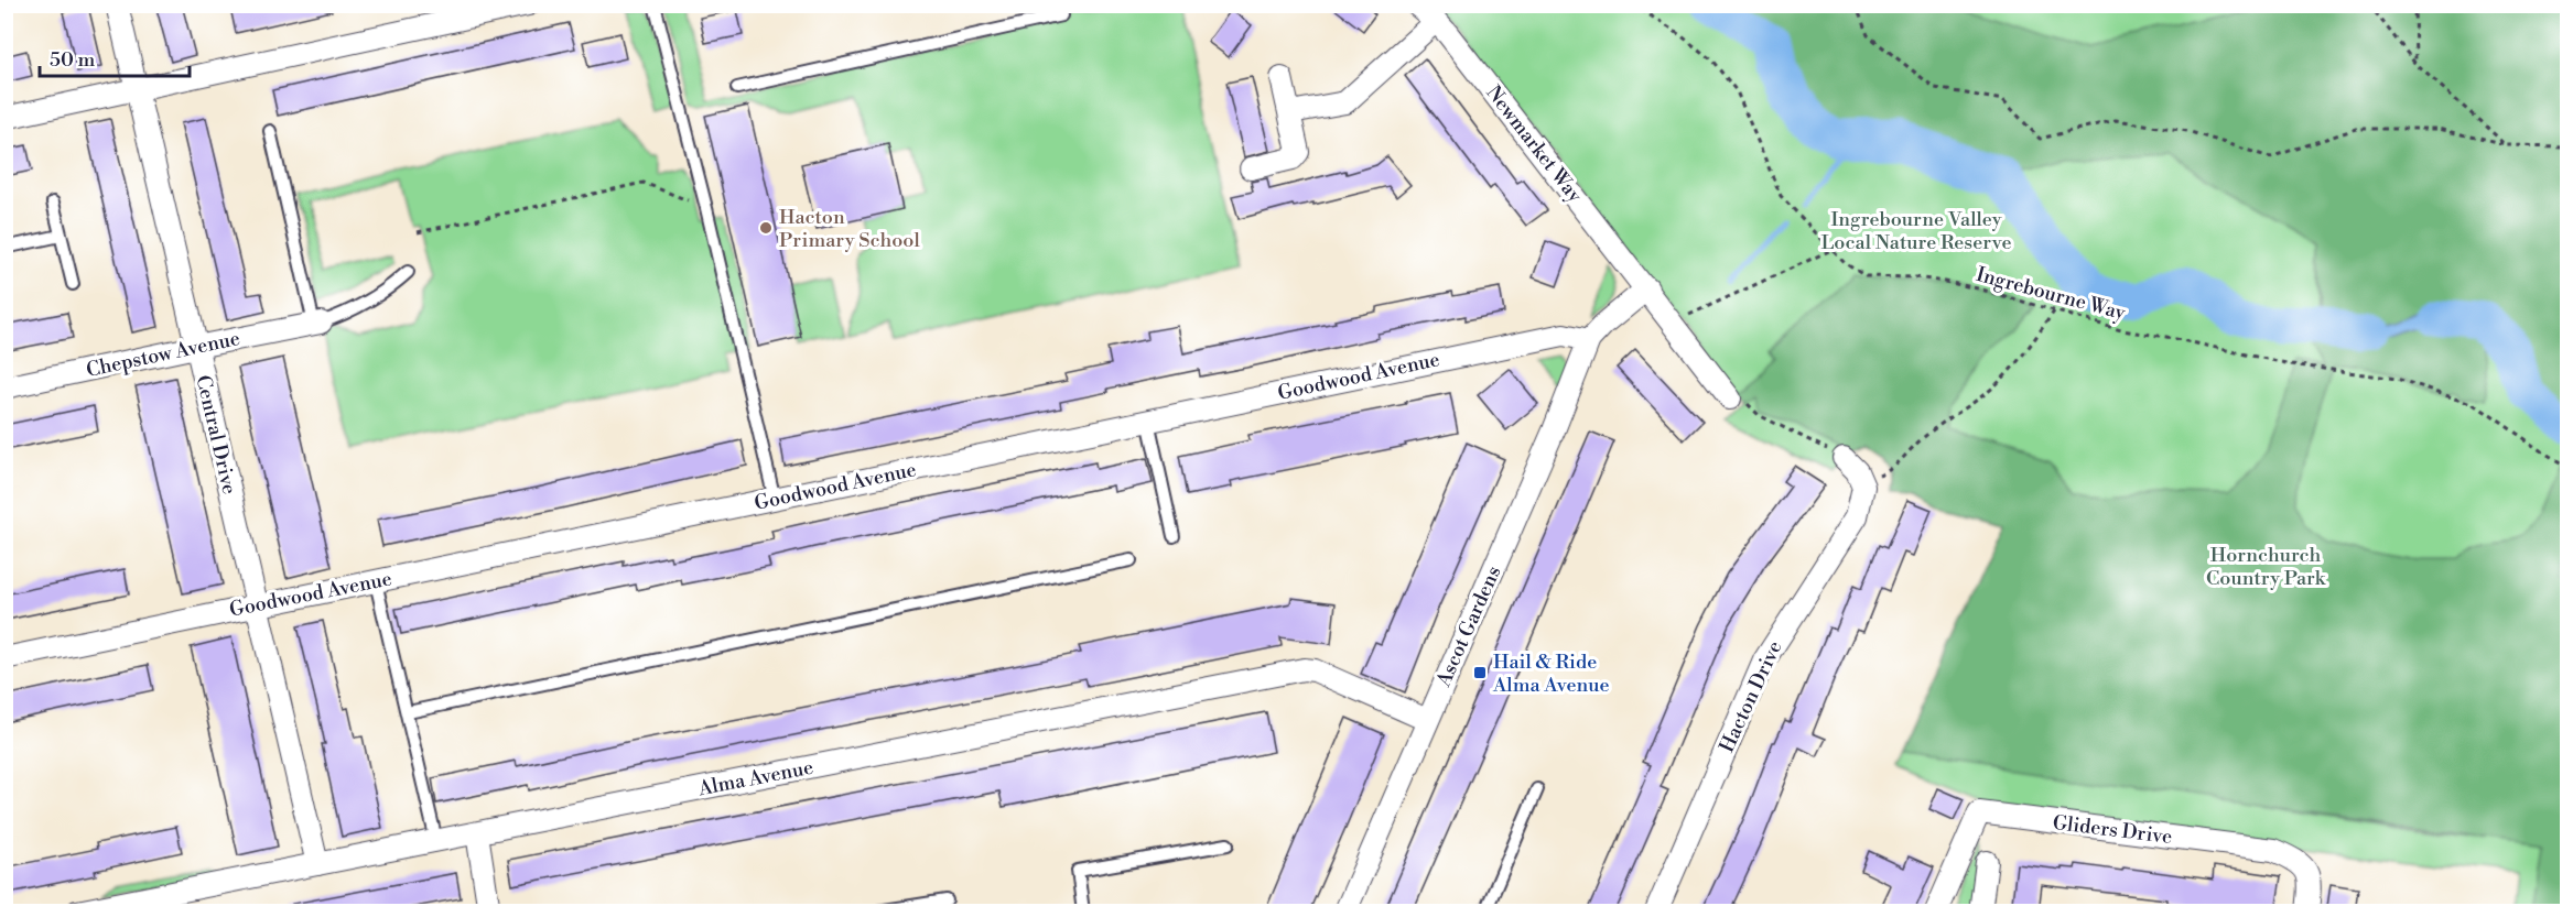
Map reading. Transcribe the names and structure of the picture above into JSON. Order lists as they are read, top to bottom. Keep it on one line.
{"streets":{"street":["Newmarket Way","Chepstow Avenue","Goodwood Avenue","Central Drive","Ascot Gardens","Hacton Drive","Alma Avenue","Gliders Drive"],"path":["Ingrebourne Way"]},"crossings":[["Chepstow Avenue","Central Drive"],["Goodwood Avenue","Central Drive"],["Goodwood Avenue","Ascot Gardens"],["Central Drive","Alma Avenue"],["Ascot Gardens","Alma Avenue"]],"parks":["Ingrebourne Valley Local Nature Reserve","Hornchurch Country Park"],"places":{"other":["Hacton Primary School"],"transit":["Hail & Ride Alma Avenue"]},"scale_bar":"50 m"}
